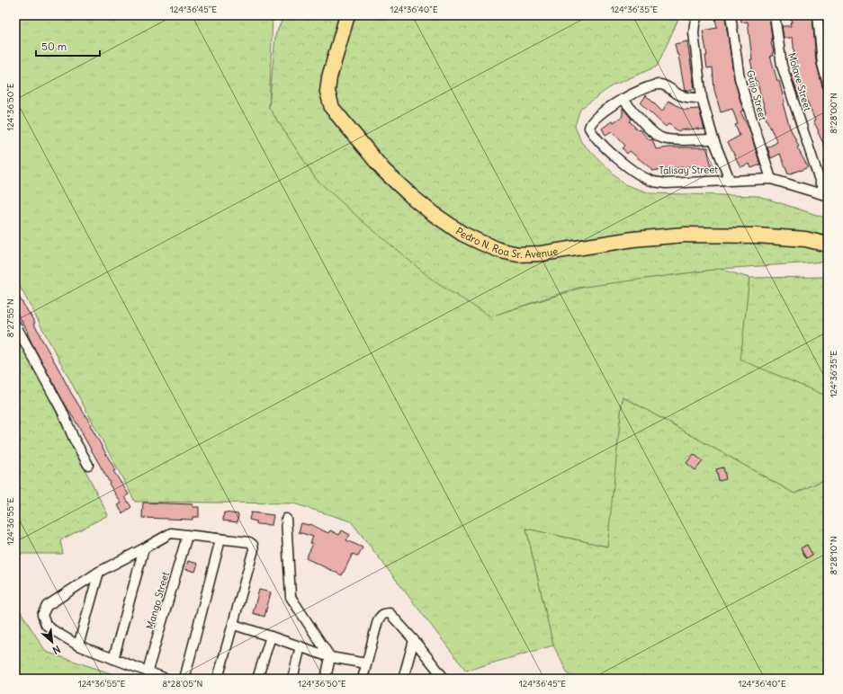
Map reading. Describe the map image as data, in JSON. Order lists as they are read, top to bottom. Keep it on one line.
{"streets":{"main road":["Pedro N. Roa Sr. Avenue"],"street":["Molave Street","Guijo Street","Talisay Street","Mango Street"]},"crossings":[["Molave Street","Talisay Street"],["Guijo Street","Talisay Street"]],"scale_bar":"50 m","north":"bottom right","coordinates":["124°36'45\"E","124°36'40\"E","124°36'35\"E","124°36'50\"E","8°28'00\"N","8°27'55\"N","124°36'55\"E","8°28'10\"N","8°28'05\"N"]}
